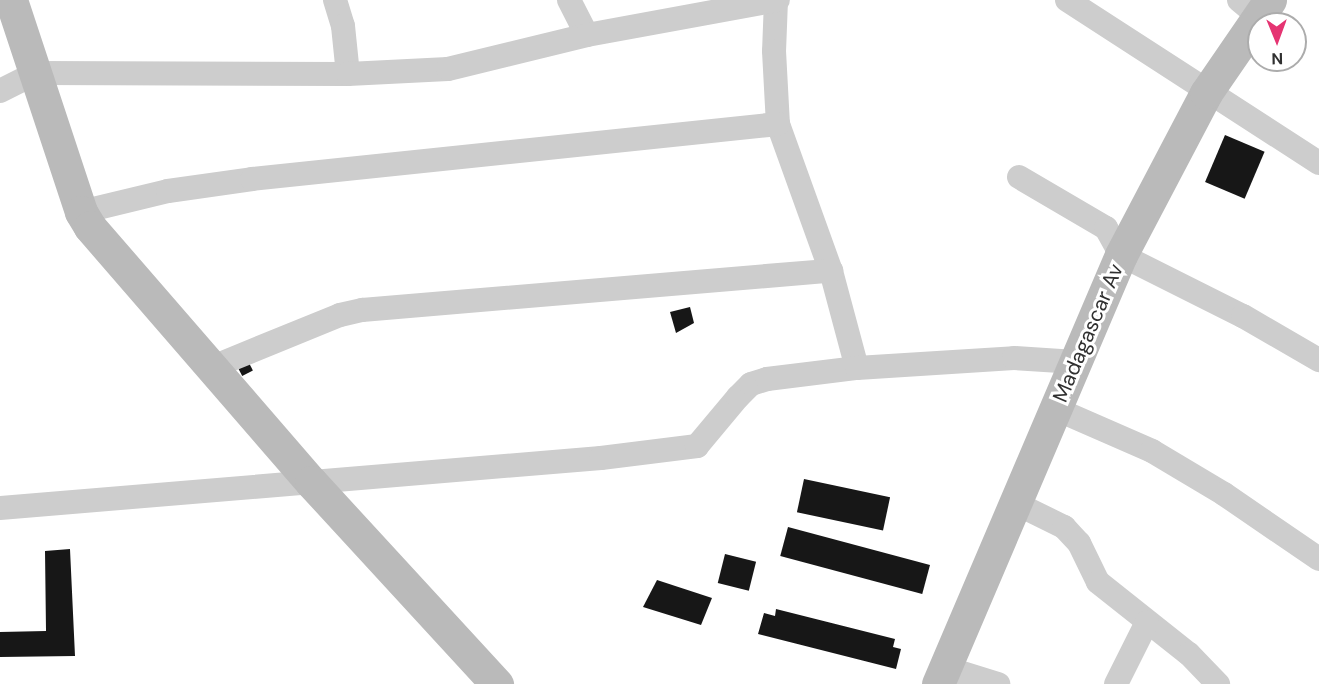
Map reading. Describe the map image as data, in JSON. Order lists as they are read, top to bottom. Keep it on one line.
{"streets":{"main road":["Madagascar Av"]},"north":"bottom"}
